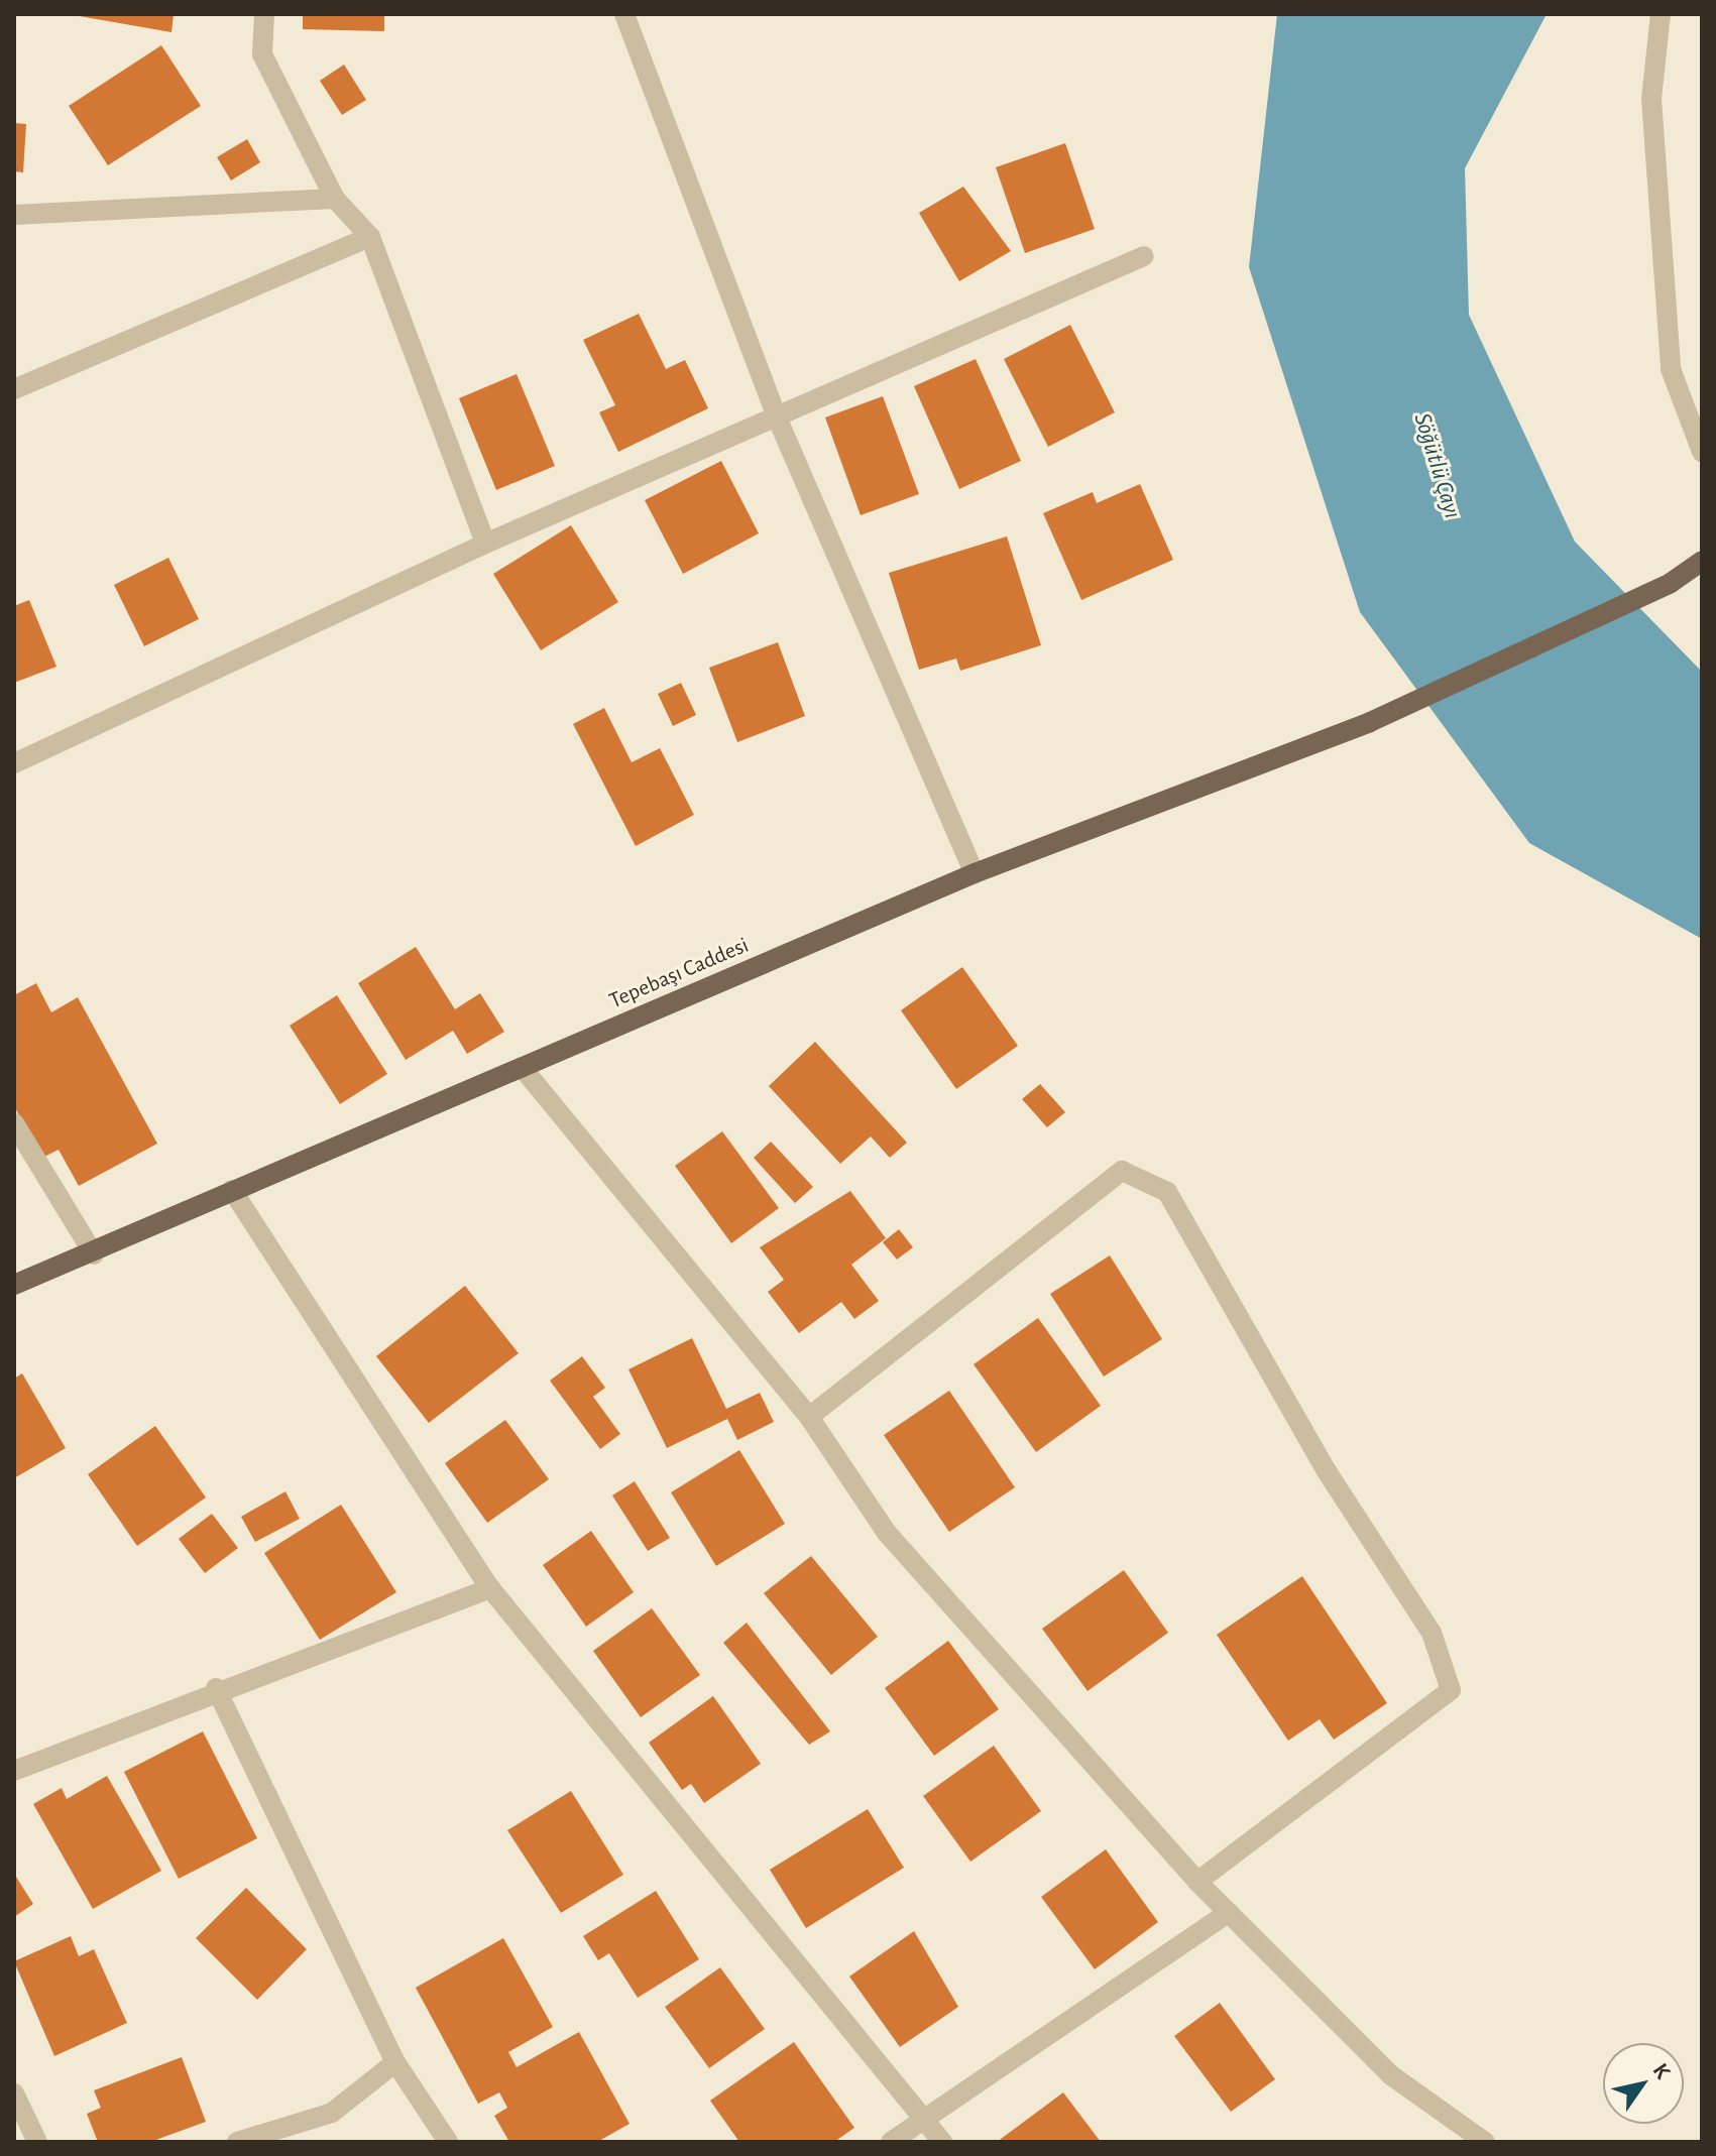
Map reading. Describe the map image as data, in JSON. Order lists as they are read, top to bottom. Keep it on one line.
{"streets":{"main road":["Tepebaşı Caddesi"]},"water":["Söğütlü Çayı"],"north":"top right"}
